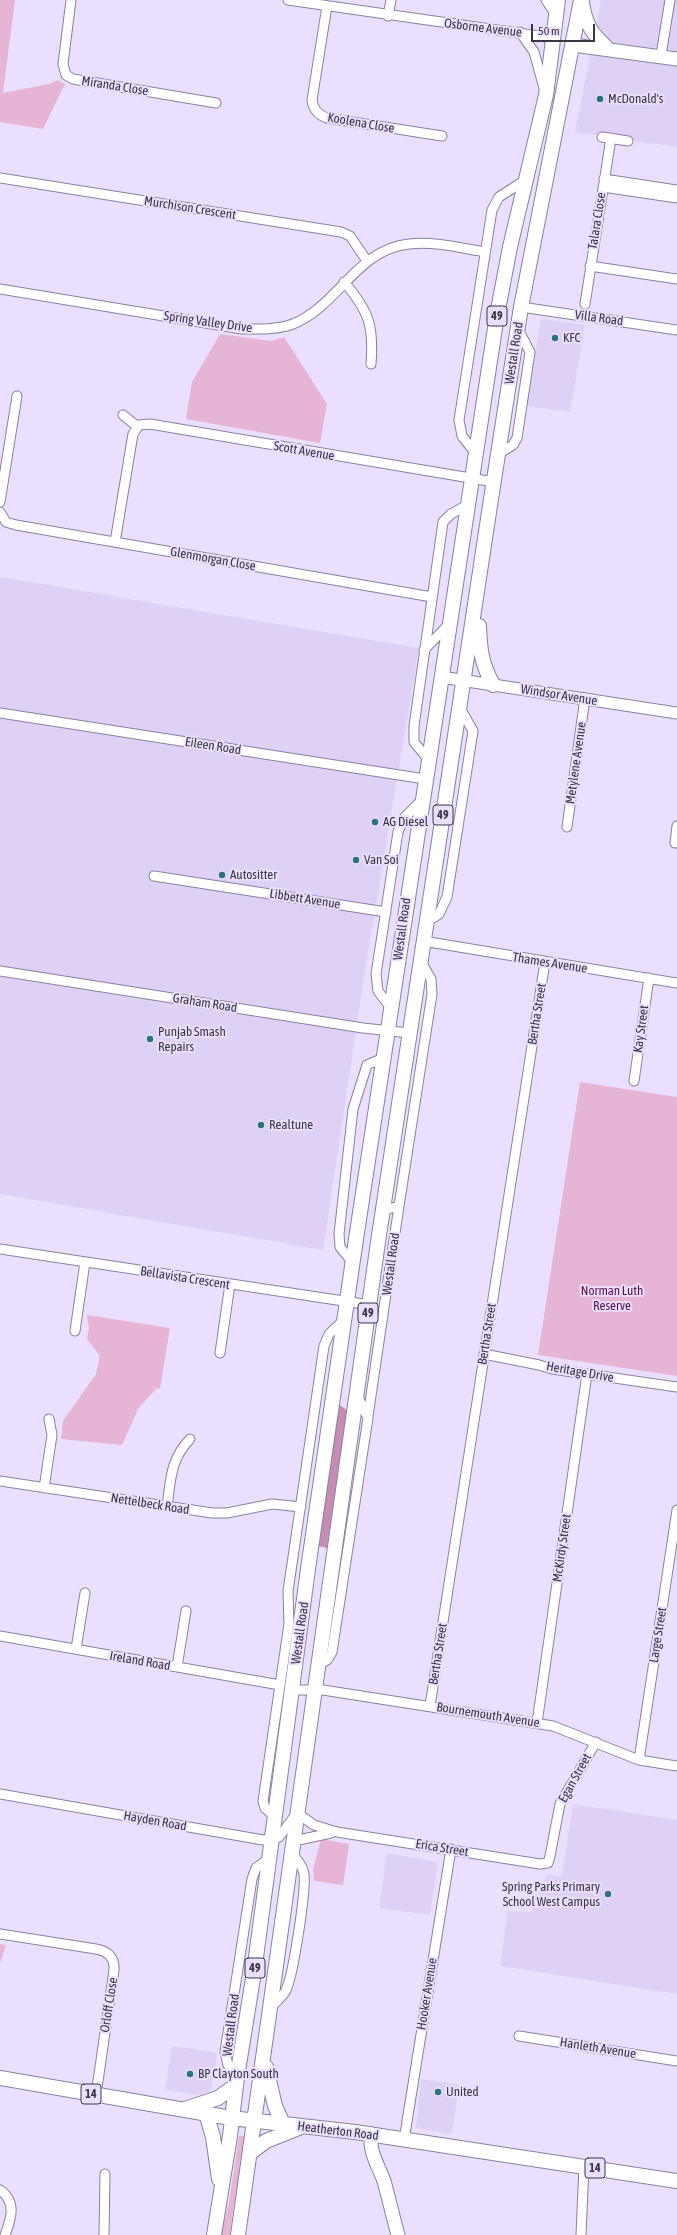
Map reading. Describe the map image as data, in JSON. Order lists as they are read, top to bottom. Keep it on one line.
{"streets":{"main road":["Osborne Avenue","49","Westall Road","14","Heatherton Road"],"street":["Miranda Close","Koolena Close","Murchison Crescent","Talara Close","Villa Road","Spring Valley Drive","Scott Avenue","Glenmorgan Close","Windsor Avenue","Eileen Road","Metylene Avenue","Libbett Avenue","Thames Avenue","Graham Road","Bertha Street","Kay Street","Bellavista Crescent","Heritage Drive","Nettelbeck Road","McKirdy Street","Large Street","Ireland Road","Bournemouth Avenue","Egan Street","Hayden Road","Erica Street","Hooker Avenue","Orloff Close","Hanleth Avenue"]},"crossings":[["Osborne Avenue","Koolena Close"],["Osborne Avenue","Westall Road"],["Murchison Crescent","Spring Valley Drive"],["49","Westall Road"],["49","Heatherton Road"],["Villa Road","Westall Road"],["Westall Road","Scott Avenue"],["Westall Road","Windsor Avenue"],["Westall Road","Eileen Road"],["Westall Road","Libbett Avenue"],["Westall Road","Thames Avenue"],["Westall Road","Graham Road"],["Westall Road","Bellavista Crescent"],["Westall Road","Nettelbeck Road"],["Westall Road","Ireland Road"],["Westall Road","Bournemouth Avenue"],["Westall Road","Hayden Road"],["Westall Road","Erica Street"],["Westall Road","Heatherton Road"],["Windsor Avenue","Metylene Avenue"],["Thames Avenue","Bertha Street"],["Thames Avenue","Kay Street"],["Bertha Street","Heritage Drive"],["Bertha Street","Bournemouth Avenue"],["Heritage Drive","McKirdy Street"],["McKirdy Street","Bournemouth Avenue"],["Large Street","Bournemouth Avenue"],["Ireland Road","Bournemouth Avenue"],["Bournemouth Avenue","Egan Street"],["Egan Street","Erica Street"],["Erica Street","Hooker Avenue"],["Hooker Avenue","Heatherton Road"],["Orloff Close","Heatherton Road"]],"parks":["Norman Luth Reserve"],"places":["McDonald's","KFC","AG Diesel","Van Soi","Autositter","Punjab Smash Repairs","Realtune","Spring Parks Primary School West Campus","BP Clayton South","United"],"scale_bar":"50 m"}
